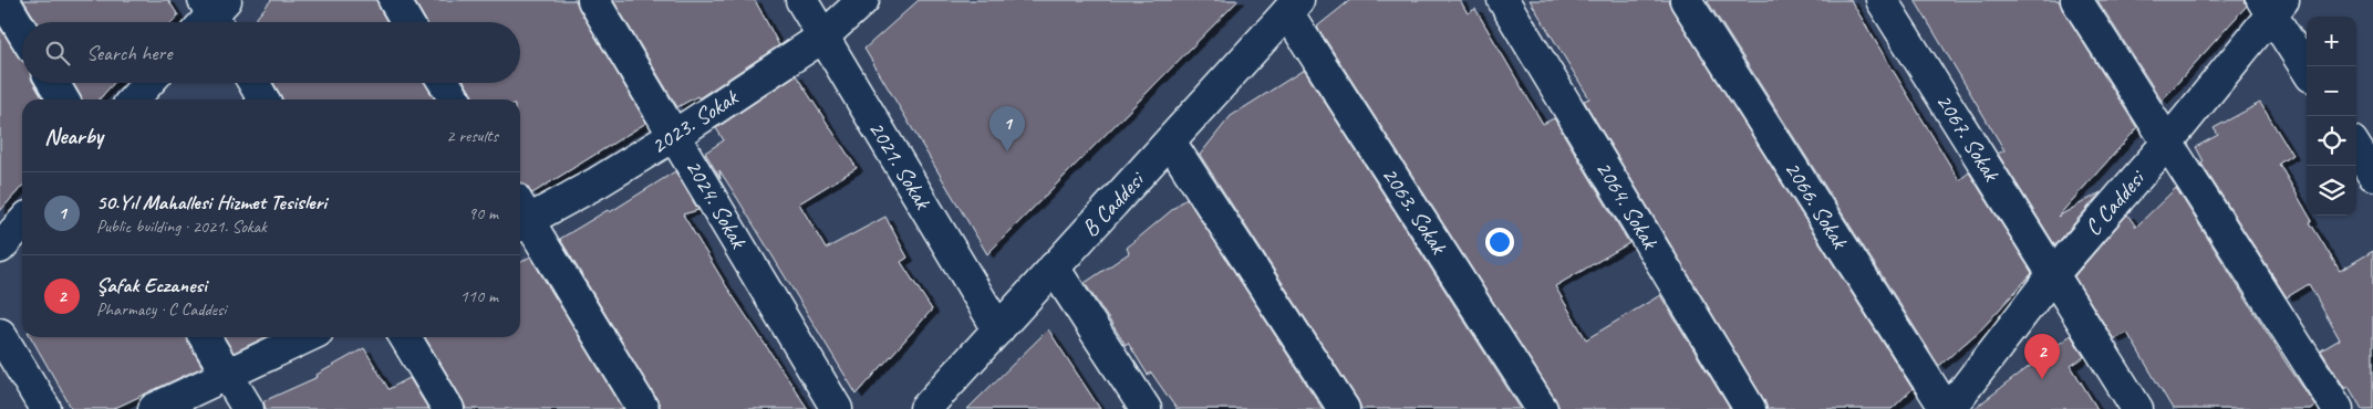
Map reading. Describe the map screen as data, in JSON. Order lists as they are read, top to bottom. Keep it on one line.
{"streets":{"street":["2023. Sokak","2067. Sokak","2021. Sokak","2024. Sokak","C Caddesi","B Caddesi","2064. Sokak","2066. Sokak","2063. Sokak"]},"crossings":[["2023. Sokak","2021. Sokak"],["2023. Sokak","2024. Sokak"],["2067. Sokak","C Caddesi"],["2021. Sokak","B Caddesi"],["C Caddesi","2066. Sokak"],["B Caddesi","2063. Sokak"]],"page":{"map_buttons":["+","−"],"search":"Search here","heading":["Nearby","2 results"],"pins":["1","2"],"list":[{"mark":"1","name":"50.Yıl Mahallesi Hizmet Tesisleri","note":"Public building · 2021. Sokak","value":"90 m"},{"mark":"2","name":"Şafak Eczanesi","note":"Pharmacy · C Caddesi","value":"110 m"}]}}
